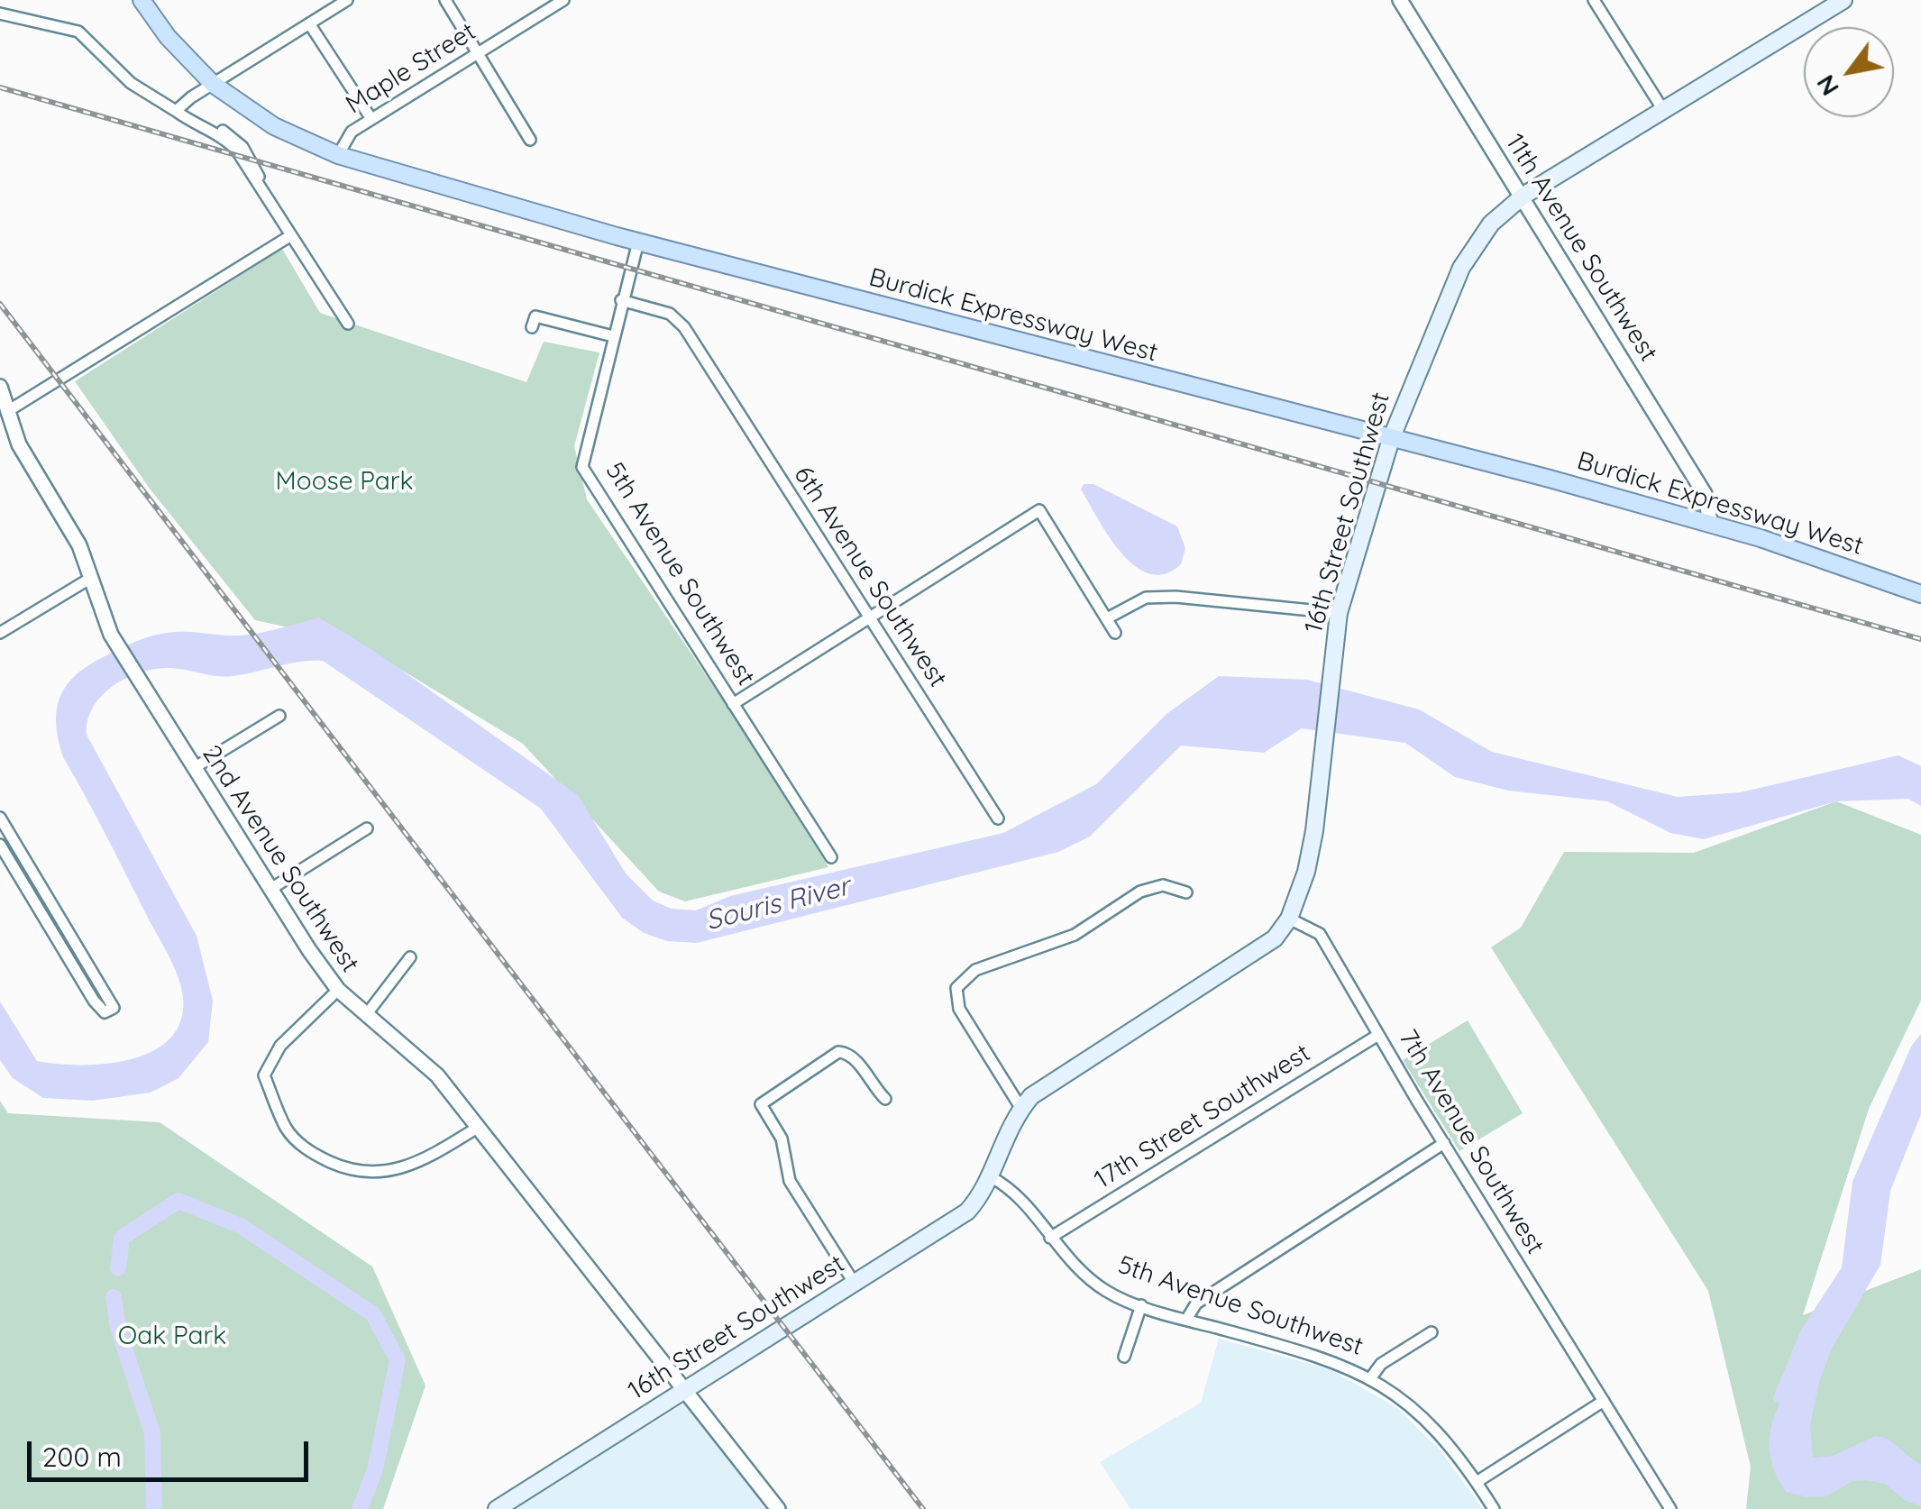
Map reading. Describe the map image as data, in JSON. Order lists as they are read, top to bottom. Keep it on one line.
{"streets":{"main road":["Burdick Expressway West","16th Street Southwest"],"street":["Maple Street","11th Avenue Southwest","5th Avenue Southwest","6th Avenue Southwest","2nd Avenue Southwest","17th Street Southwest","7th Avenue Southwest"]},"crossings":[["Maple Street","Burdick Expressway West"],["11th Avenue Southwest","Burdick Expressway West"],["11th Avenue Southwest","16th Street Southwest"],["Burdick Expressway West","16th Street Southwest"],["Burdick Expressway West","5th Avenue Southwest"],["16th Street Southwest","5th Avenue Southwest"],["16th Street Southwest","2nd Avenue Southwest"],["16th Street Southwest","7th Avenue Southwest"],["5th Avenue Southwest","6th Avenue Southwest"],["5th Avenue Southwest","17th Street Southwest"],["17th Street Southwest","7th Avenue Southwest"]],"water":["Souris River"],"parks":["Moose Park","Oak Park"],"scale_bar":"200 m","north":"bottom left"}
